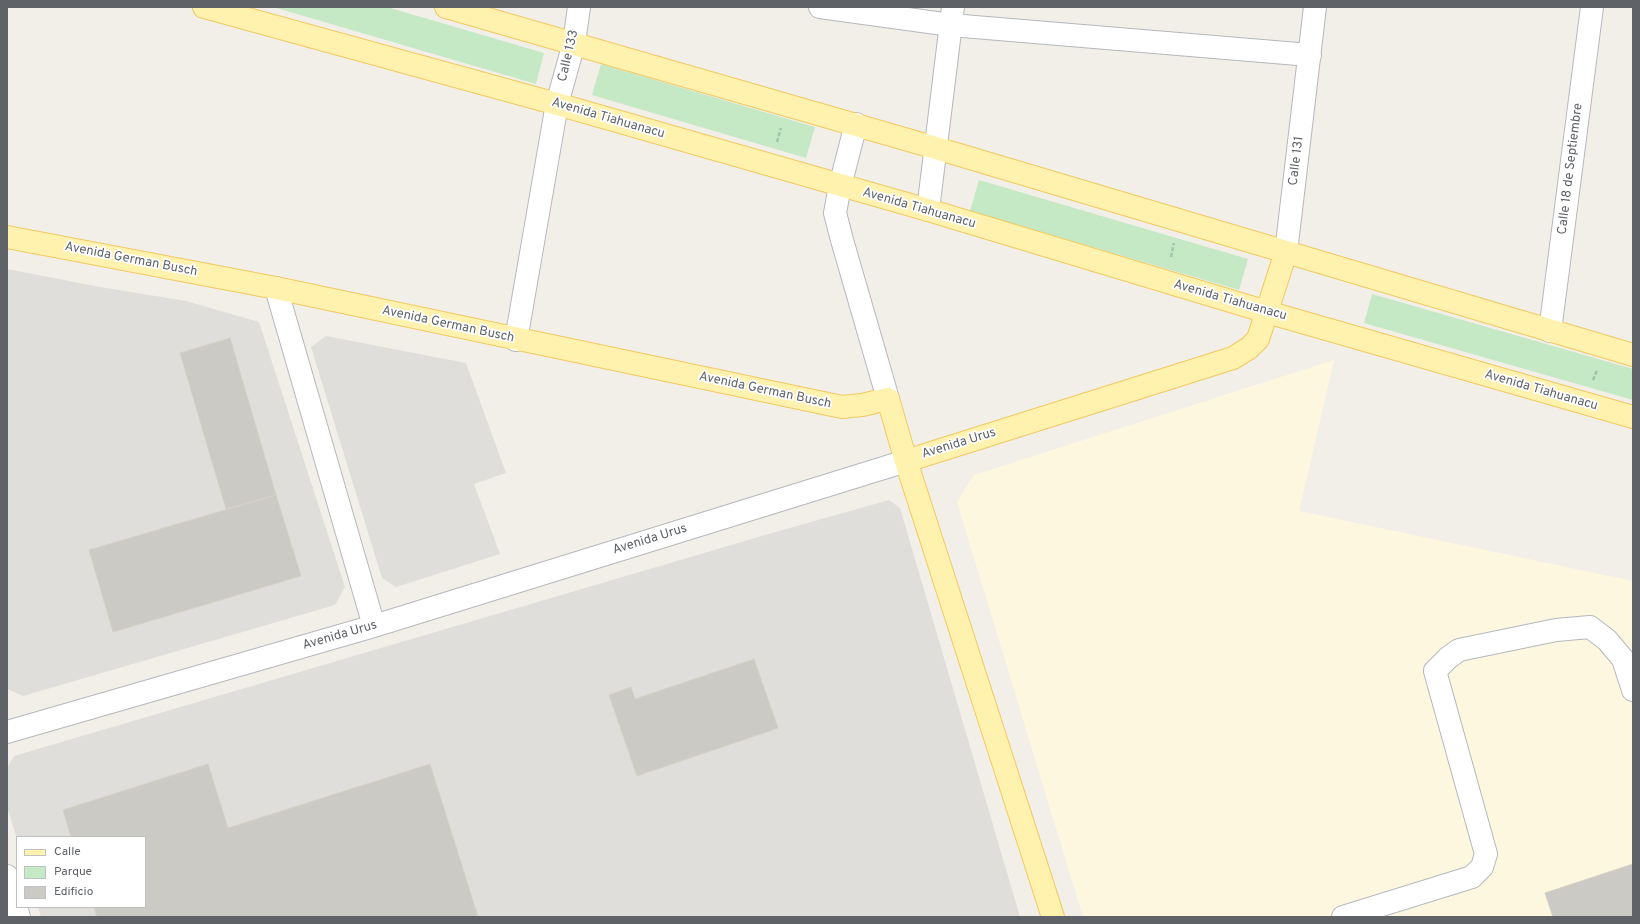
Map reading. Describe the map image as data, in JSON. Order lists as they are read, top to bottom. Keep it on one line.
{"streets":{"main road":["Avenida Tiahuanacu","Calle 131","Avenida German Busch","Avenida Urus"],"street":["Calle 133","Calle 18 de Septiembre"]},"crossings":[["Calle 133","Avenida Tiahuanacu"],["Calle 133","Avenida German Busch"],["Avenida Tiahuanacu","Calle 131"],["Avenida Tiahuanacu","Avenida Urus"],["Calle 131","Avenida Urus"]],"legend":["Calle","Parque","Edificio"]}
